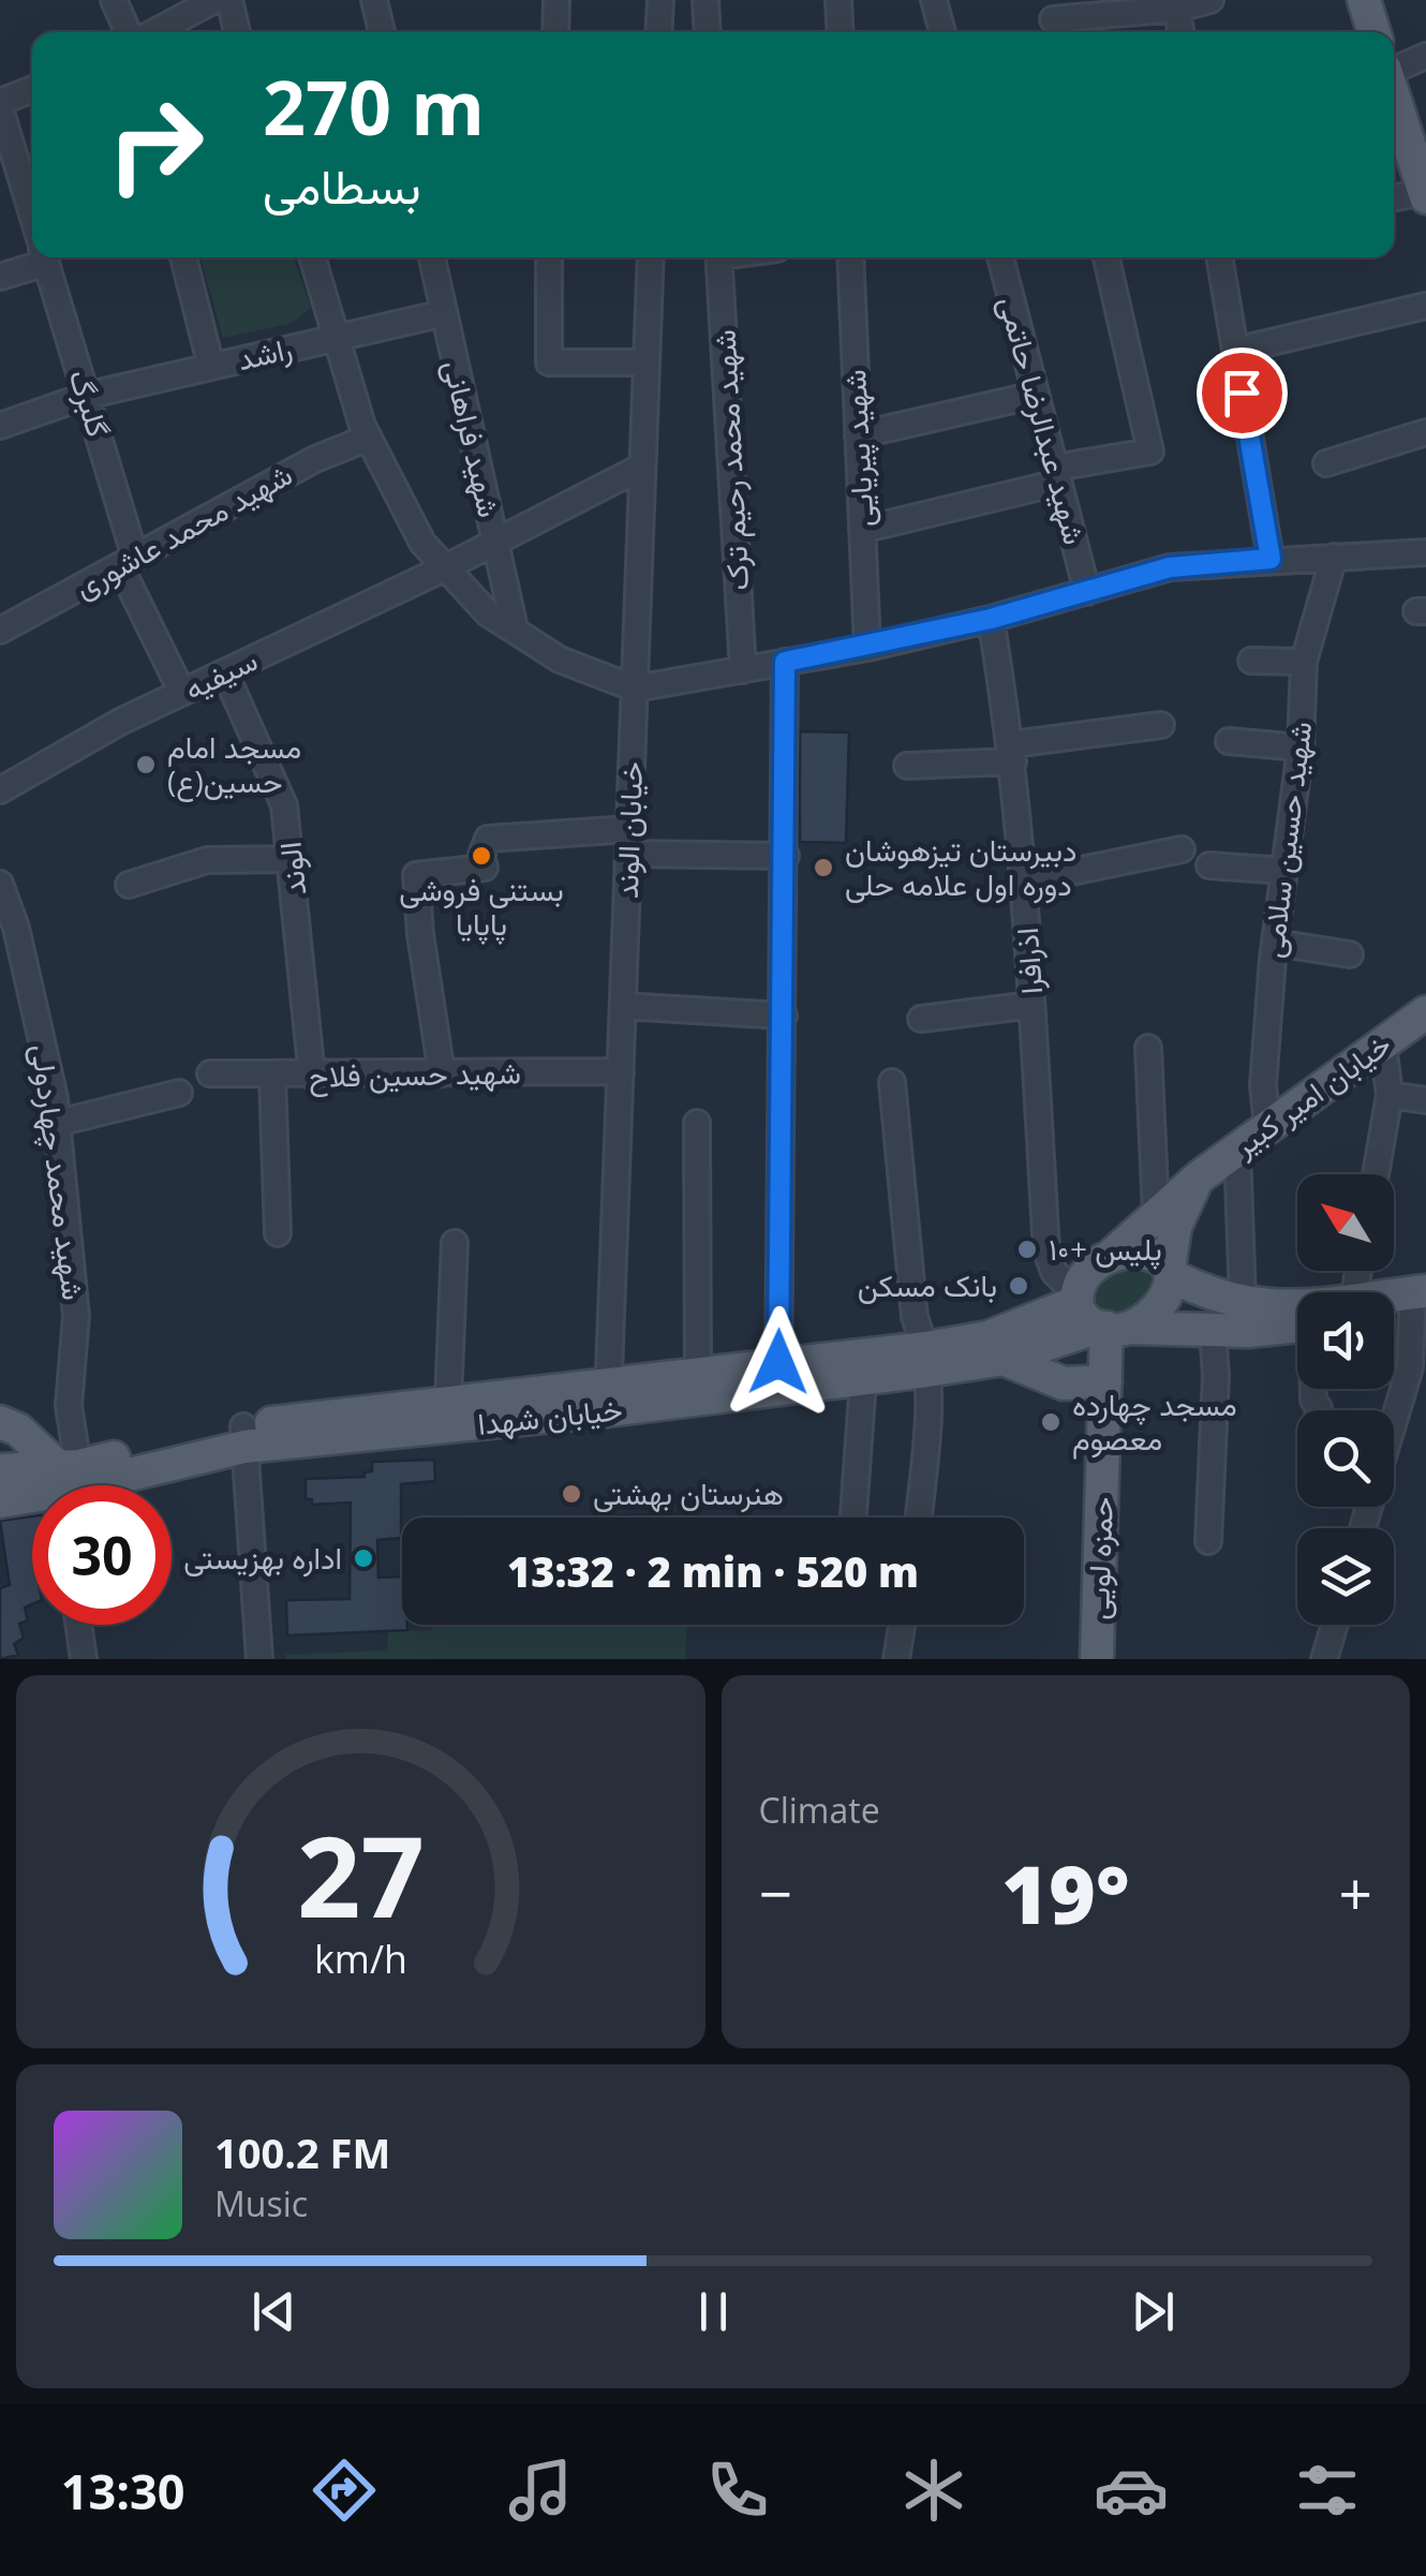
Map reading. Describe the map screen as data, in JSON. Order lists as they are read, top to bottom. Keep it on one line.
{"streets":{"main road":["خیابان امیر کبیر","خیابان شهدا","حمزه لویی"],"street":["راشد","گلبرگ","شهید عبدالرضا حاتمی","شهید فراهانی","شهید پیریایی","شهید محمد رحیم ترک","شهید محمد عاشوری","سیفیه","خیابان الوند","شهید حسین سلامی","الوند","اذرافرا","شهید حسین فلاح","شهید محمد چهاردولی"]},"crossings":[["راشد","گلبرگ"],["راشد","شهید فراهانی"],["گلبرگ","شهید محمد عاشوری"],["گلبرگ","سیفیه"],["شهید فراهانی","سیفیه"],["سیفیه","خیابان الوند"],["سیفیه","الوند"],["خیابان الوند","شهید حسین فلاح"],["خیابان الوند","خیابان شهدا"],["شهید حسین سلامی","خیابان امیر کبیر"],["الوند","شهید حسین فلاح"],["اذرافرا","خیابان امیر کبیر"],["اذرافرا","خیابان شهدا"],["اذرافرا","حمزه لویی"],["خیابان امیر کبیر","خیابان شهدا"],["خیابان امیر کبیر","حمزه لویی"],["شهید محمد چهاردولی","خیابان شهدا"],["خیابان شهدا","حمزه لویی"]],"places":["مسجد امام حسین(ع)","بستنی فروشی پاپایا","دبیرستان تیزهوشان دوره اول علامه حلی","پلیس +۱۰","بانک مسکن","مسجد چهارده معصوم","هنرستان بهشتی","اداره بهزیستی"],"north":"top left","page":{"turn":["270 m","بسطامی"],"limit":"30","trip":"13:32 · 2 min · 520 m","tile":"Climate","heat":["−","19°","+"],"song":["100.2 FM","Music"],"tabs":"13:30","gauge":["27","km/h"]}}
